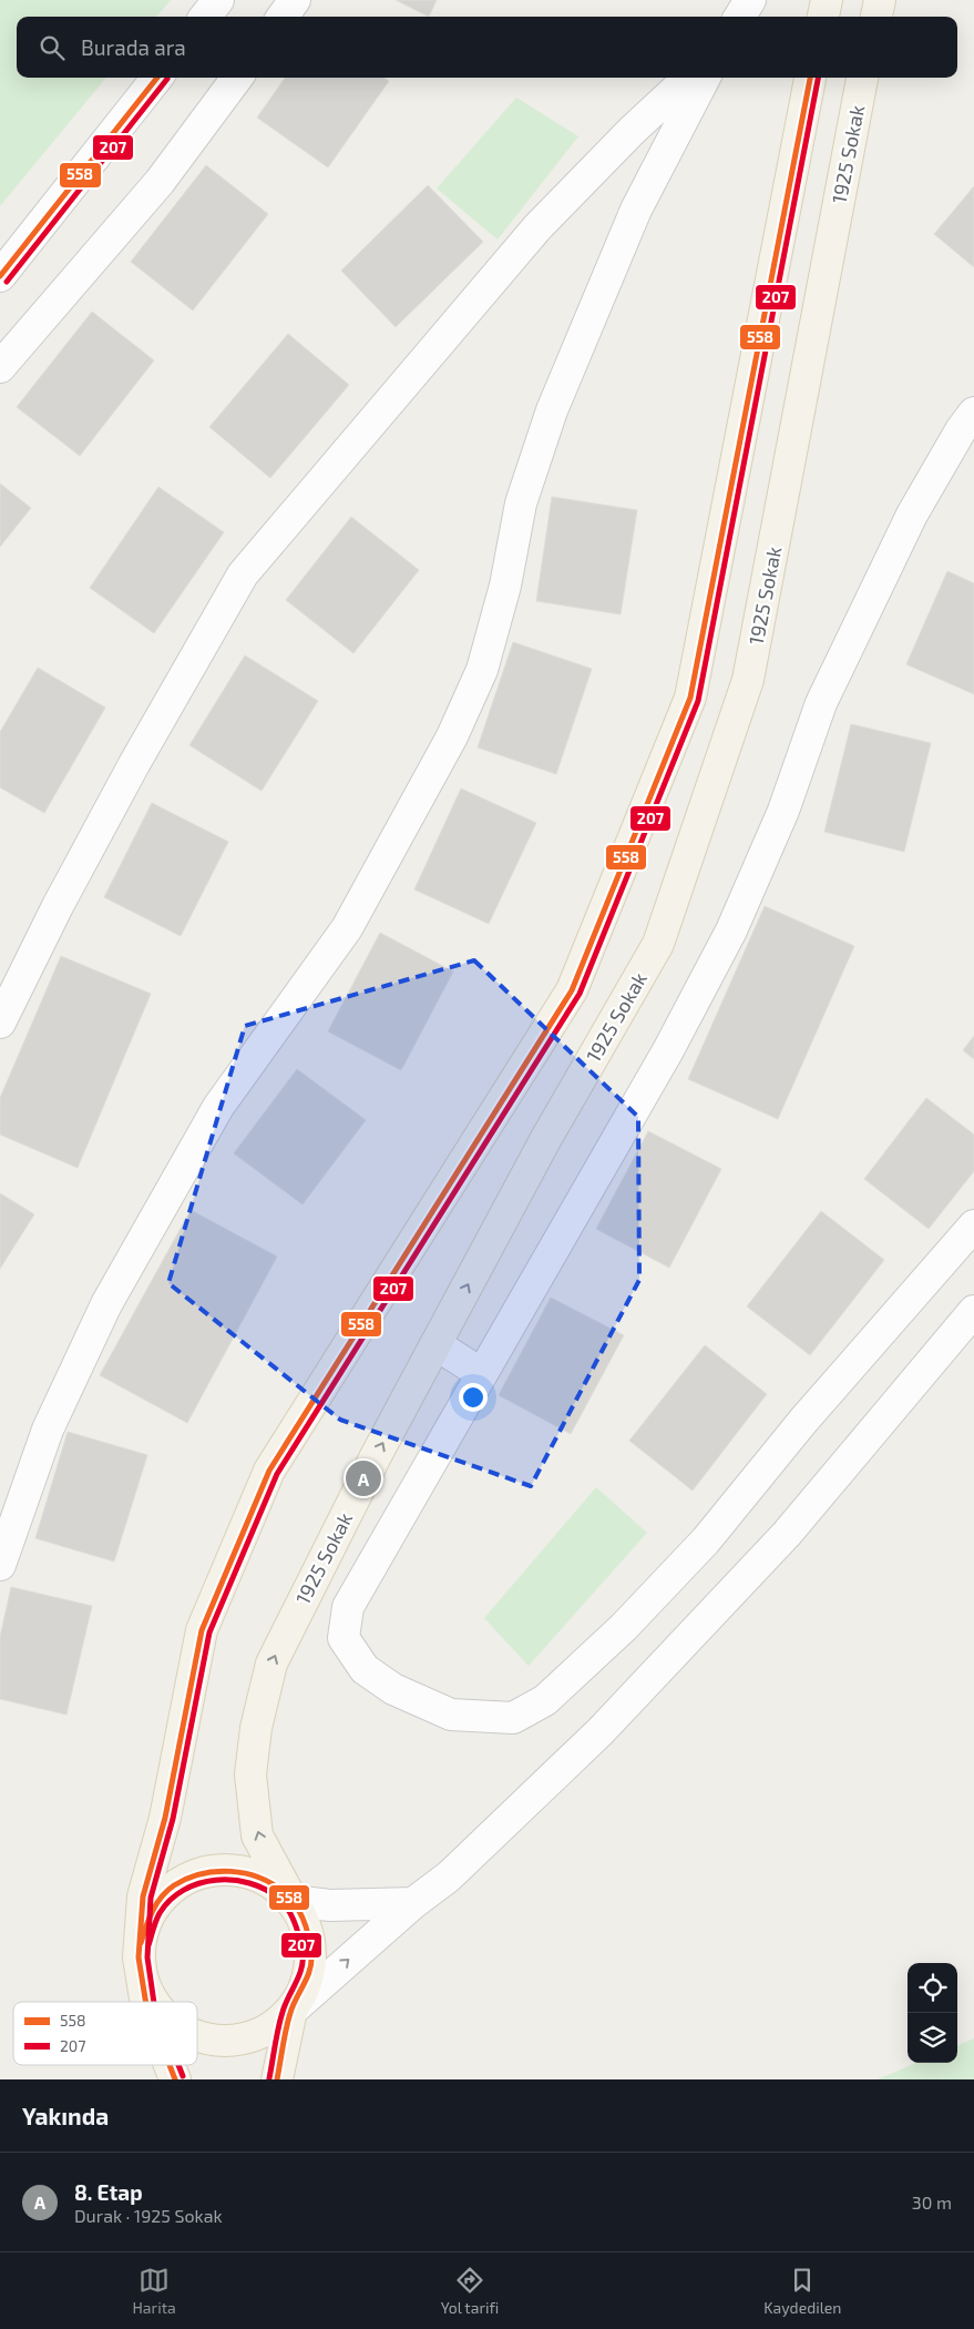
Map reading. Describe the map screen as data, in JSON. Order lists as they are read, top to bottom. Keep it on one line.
{"streets":{"main road":["1925 Sokak"]},"lines":["transit line 558","transit line 207"],"legend":["558","207"],"page":{"search":"Burada ara","pins":"A","heading":"Yakında","list":[{"mark":"A","name":"8. Etap","note":"Durak · 1925 Sokak","value":"30 m"}],"nav":["Harita","Yol tarifi","Kaydedilen"]}}
